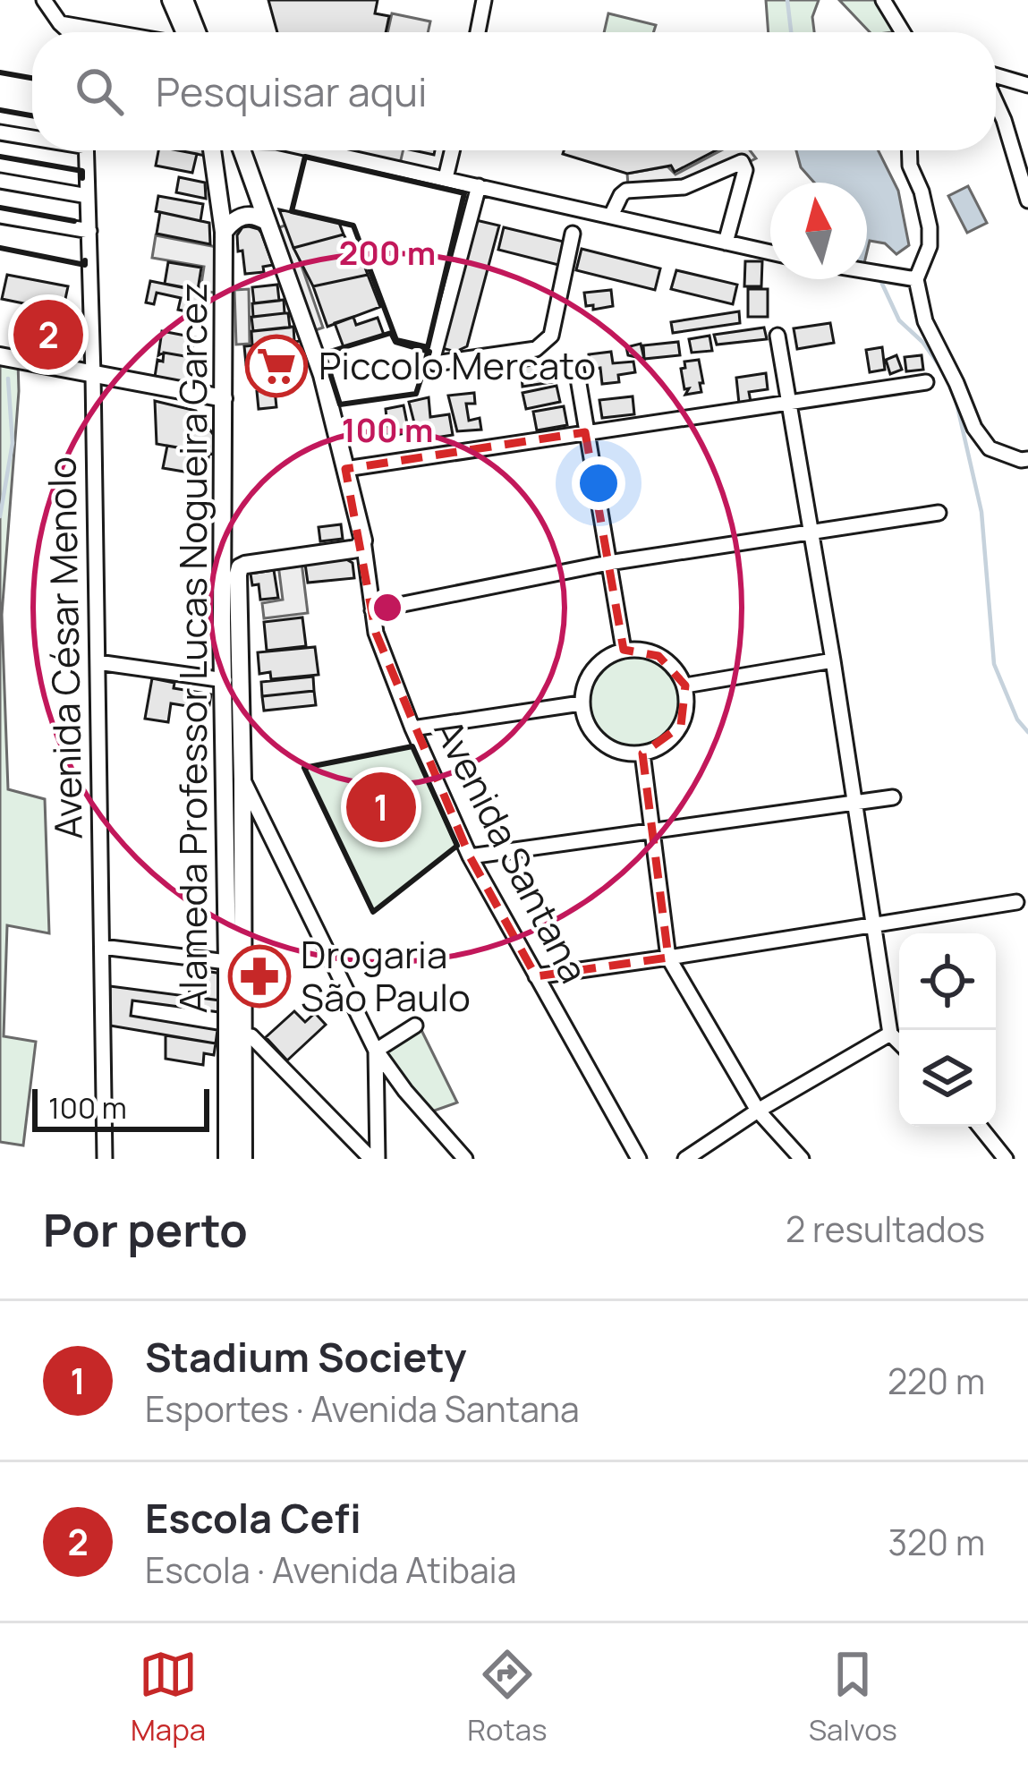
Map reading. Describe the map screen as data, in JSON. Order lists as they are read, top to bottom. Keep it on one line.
{"streets":{"main road":["Alameda Professor Lucas Nogueira Garcez","Avenida Santana"],"street":["Avenida César Menolo"]},"places":{"supermarket":["Piccolo Mercato"],"pharmacy":["Drogaria São Paulo"]},"scale_bar":"100 m","north":"top","page":{"search":"Pesquisar aqui","pins":["2","1"],"scale":"100 m","heading":["Por perto","2 resultados"],"list":[{"mark":"1","name":"Stadium Society","note":"Esportes · Avenida Santana","value":"220 m"},{"mark":"2","name":"Escola Cefi","note":"Escola · Avenida Atibaia","value":"320 m"}],"nav":["Mapa","Rotas","Salvos"]},"rings":["200 m","100 m"]}
